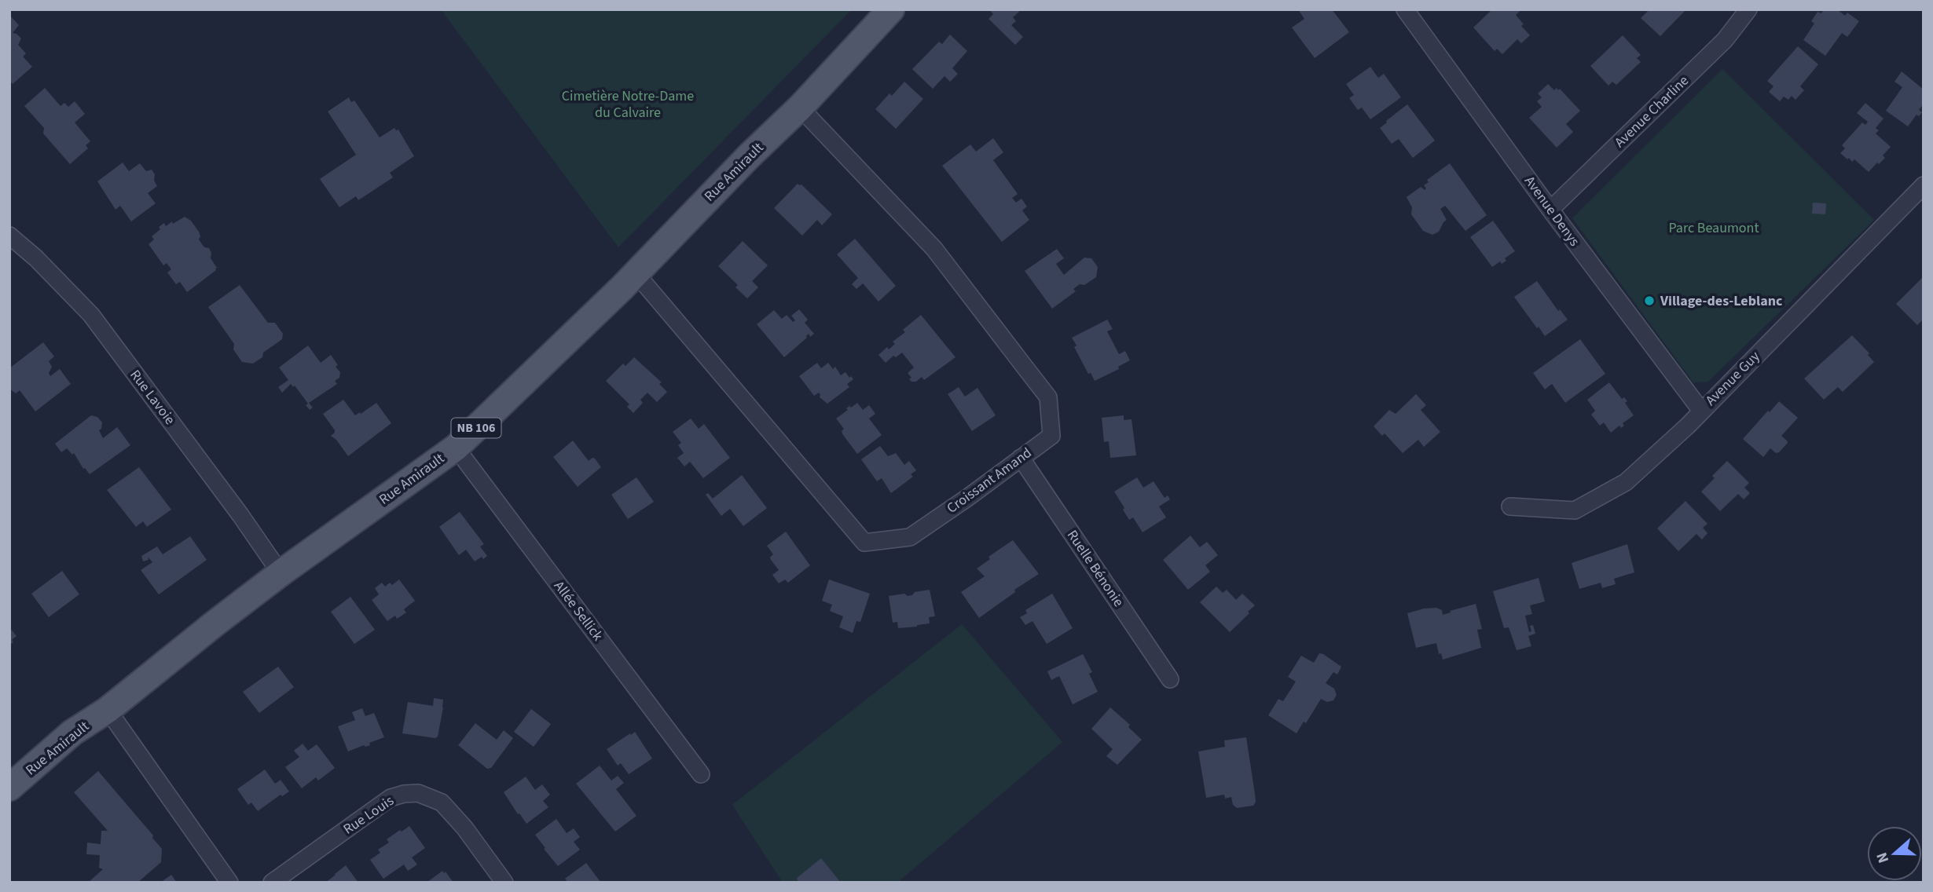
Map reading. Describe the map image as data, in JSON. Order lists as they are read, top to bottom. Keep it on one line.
{"streets":{"main road":["Rue Amirault","NB 106"],"street":["Avenue Charline","Avenue Denys","Avenue Guy","Rue Lavoie","Croissant Amand","Ruelle Bénonie","Allée Sellick","Rue Louis"]},"crossings":[["Avenue Charline","Avenue Denys"],["Rue Amirault","Rue Lavoie"],["Rue Amirault","Croissant Amand"],["Rue Amirault","Allée Sellick"],["Avenue Denys","Avenue Guy"],["Croissant Amand","Ruelle Bénonie"]],"parks":["Cimetière Notre-Dame du Calvaire","Parc Beaumont"],"places":["Village-des-Leblanc"],"north":"left"}
